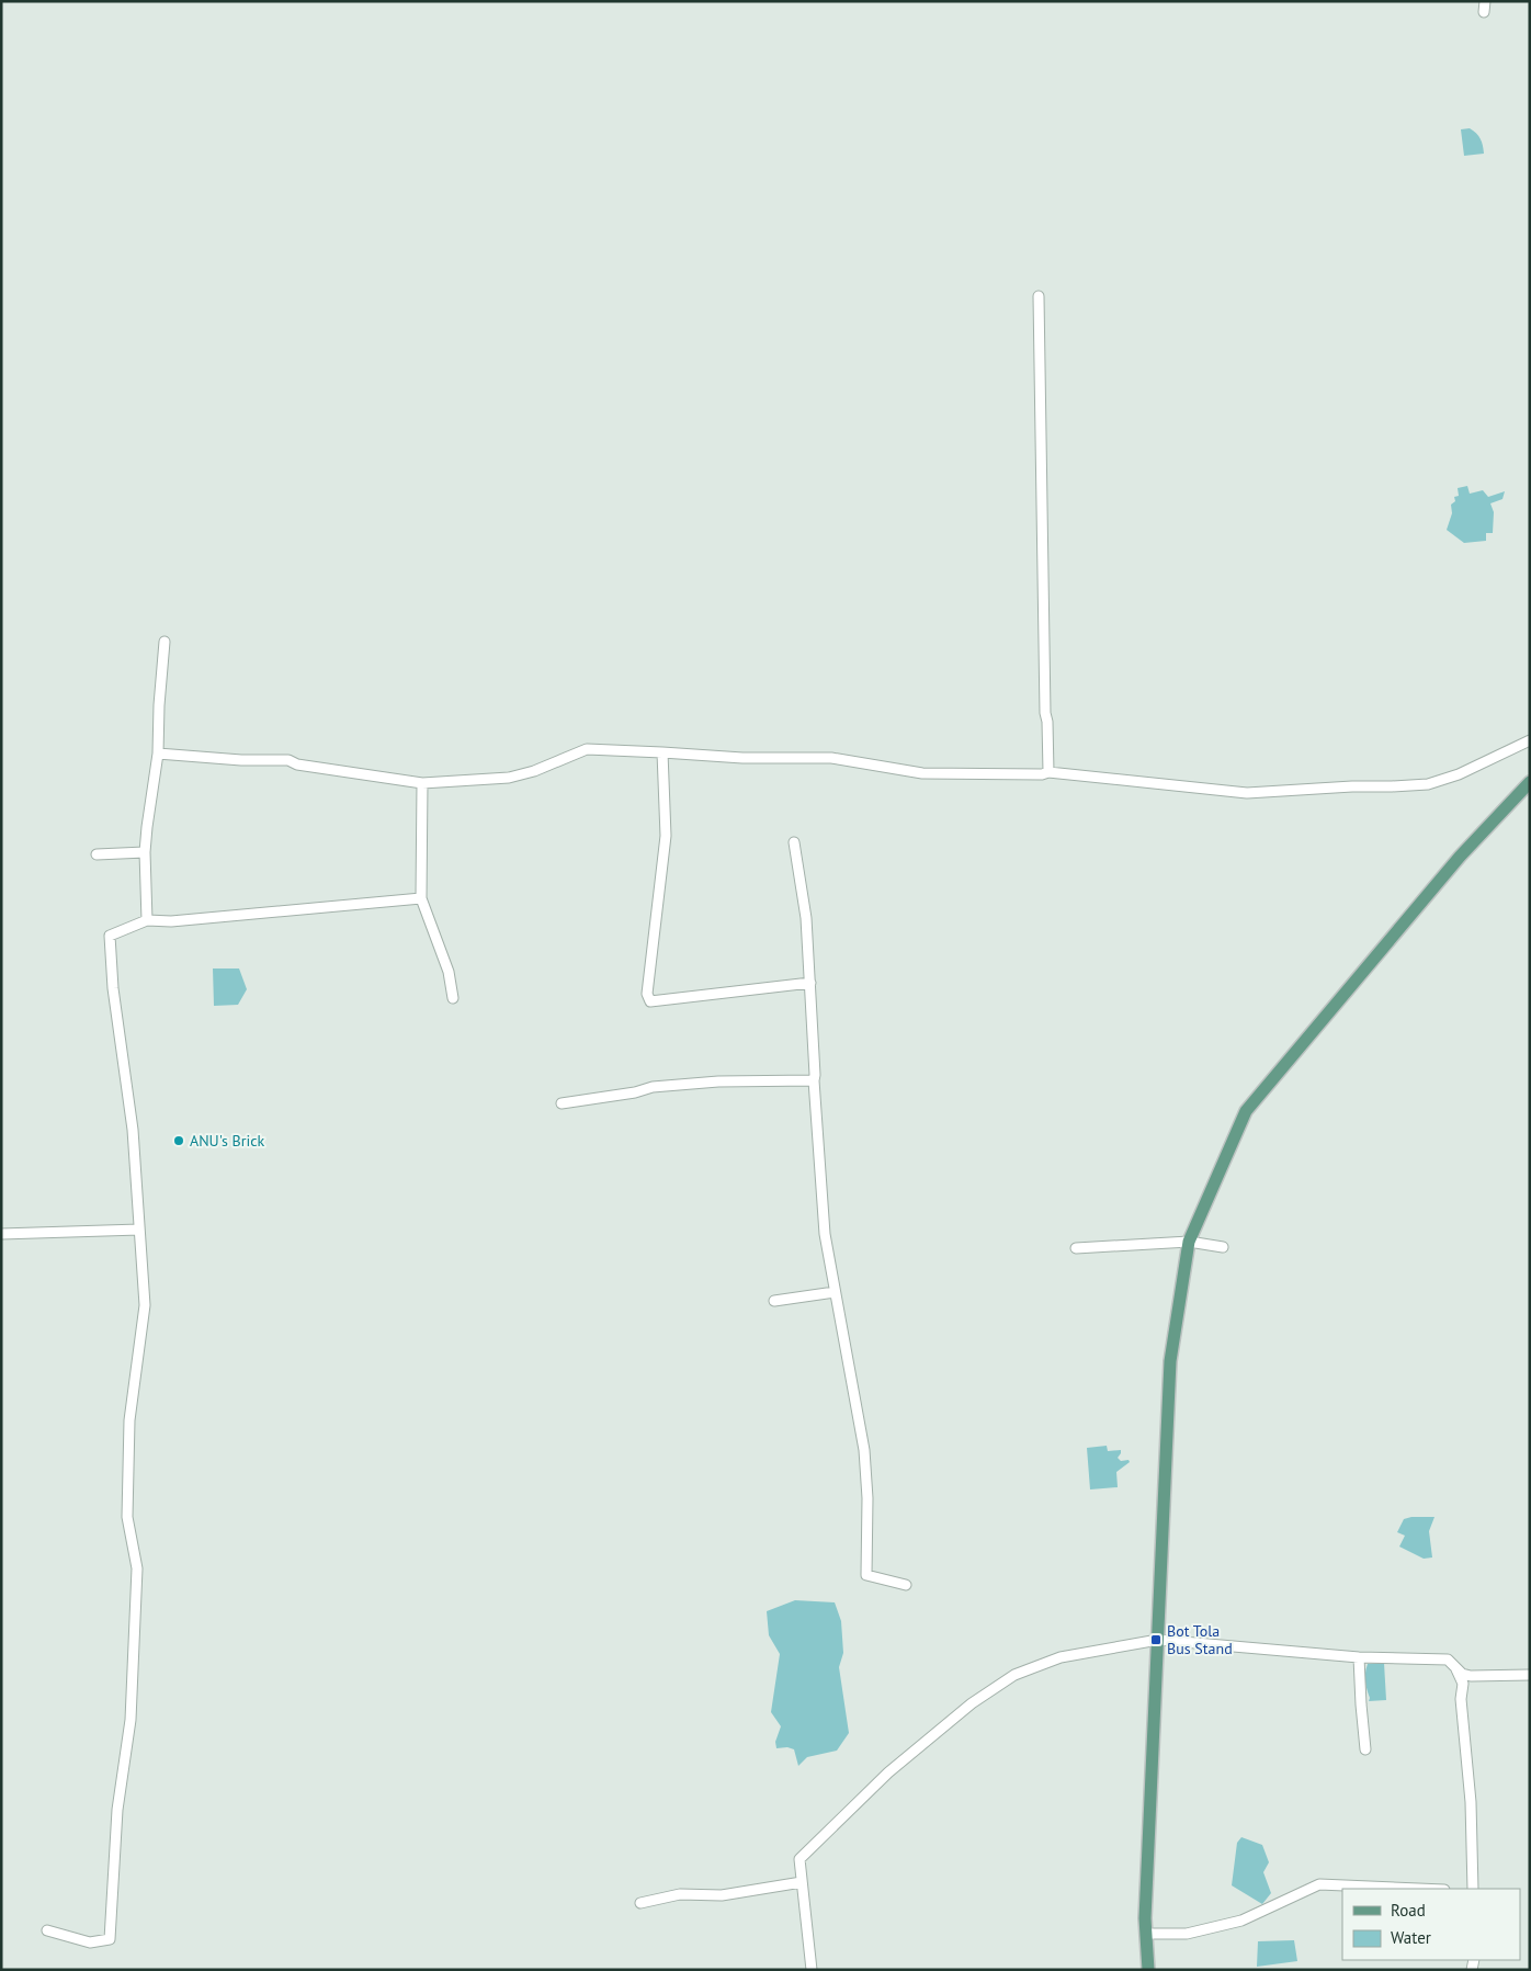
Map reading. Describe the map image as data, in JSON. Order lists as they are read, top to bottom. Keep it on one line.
{"places":{"other":["ANU's Brick"],"transit":["Bot Tola Bus Stand"]},"legend":["Road","Water"]}
